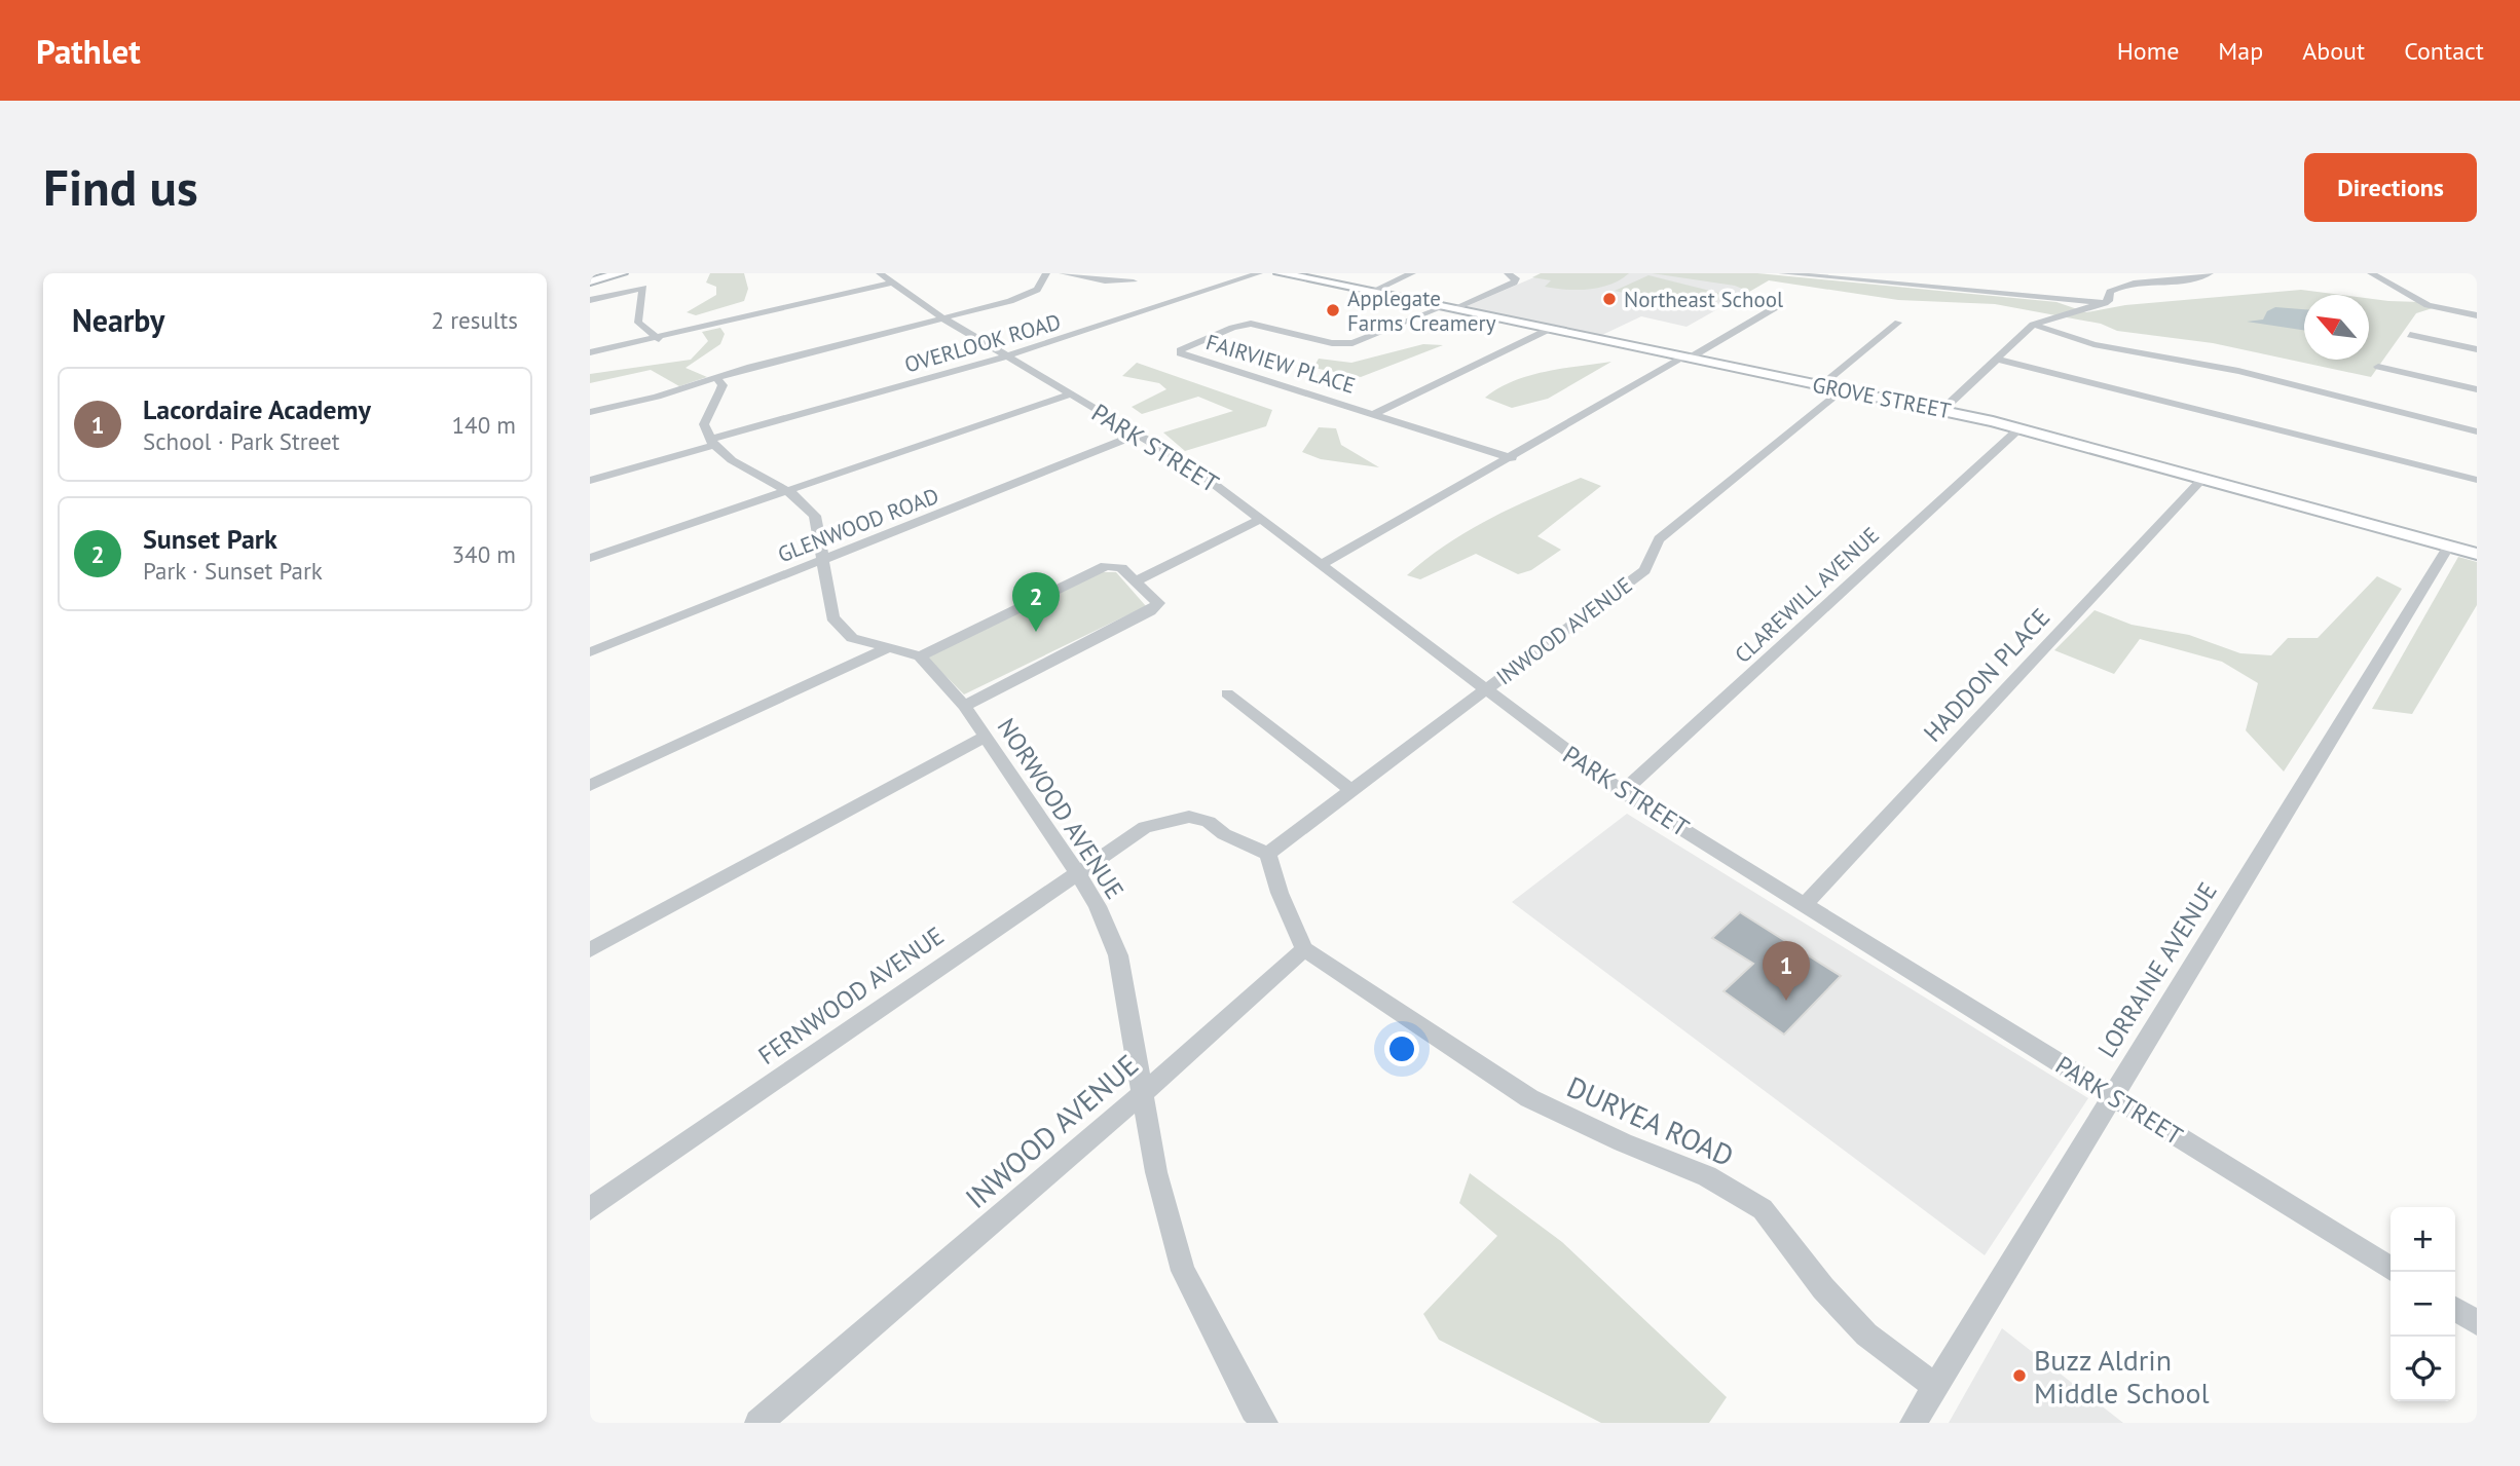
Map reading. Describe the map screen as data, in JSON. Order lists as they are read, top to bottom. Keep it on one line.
{"streets":{"main road":["GROVE STREET"],"street":["OVERLOOK ROAD","FAIRVIEW PLACE","PARK STREET","GLENWOOD ROAD","CLAREWILL AVENUE","INWOOD AVENUE","HADDON PLACE","NORWOOD AVENUE","LORRAINE AVENUE","FERNWOOD AVENUE","DURYEA ROAD"]},"crossings":[["OVERLOOK ROAD","PARK STREET"],["FAIRVIEW PLACE","GROVE STREET"],["GROVE STREET","CLAREWILL AVENUE"],["GROVE STREET","INWOOD AVENUE"],["GROVE STREET","HADDON PLACE"],["GROVE STREET","LORRAINE AVENUE"],["PARK STREET","GLENWOOD ROAD"],["PARK STREET","CLAREWILL AVENUE"],["PARK STREET","INWOOD AVENUE"],["PARK STREET","HADDON PLACE"],["PARK STREET","LORRAINE AVENUE"],["INWOOD AVENUE","NORWOOD AVENUE"],["INWOOD AVENUE","FERNWOOD AVENUE"],["INWOOD AVENUE","DURYEA ROAD"],["NORWOOD AVENUE","FERNWOOD AVENUE"],["LORRAINE AVENUE","DURYEA ROAD"]],"places":["Northeast School","Applegate Farms Creamery","Buzz Aldrin Middle School"],"north":"top left","page":{"header":"Pathlet","nav":["Home","Map","About","Contact"],"buttons":"Directions","title":"Find us","heading":["Nearby","2 results"],"list":[{"mark":"1","name":"Lacordaire Academy","note":"School · Park Street","value":"140 m"},{"mark":"2","name":"Sunset Park","note":"Park · Sunset Park","value":"340 m"}],"pins":["2","1"],"map_buttons":["+","−"]}}
